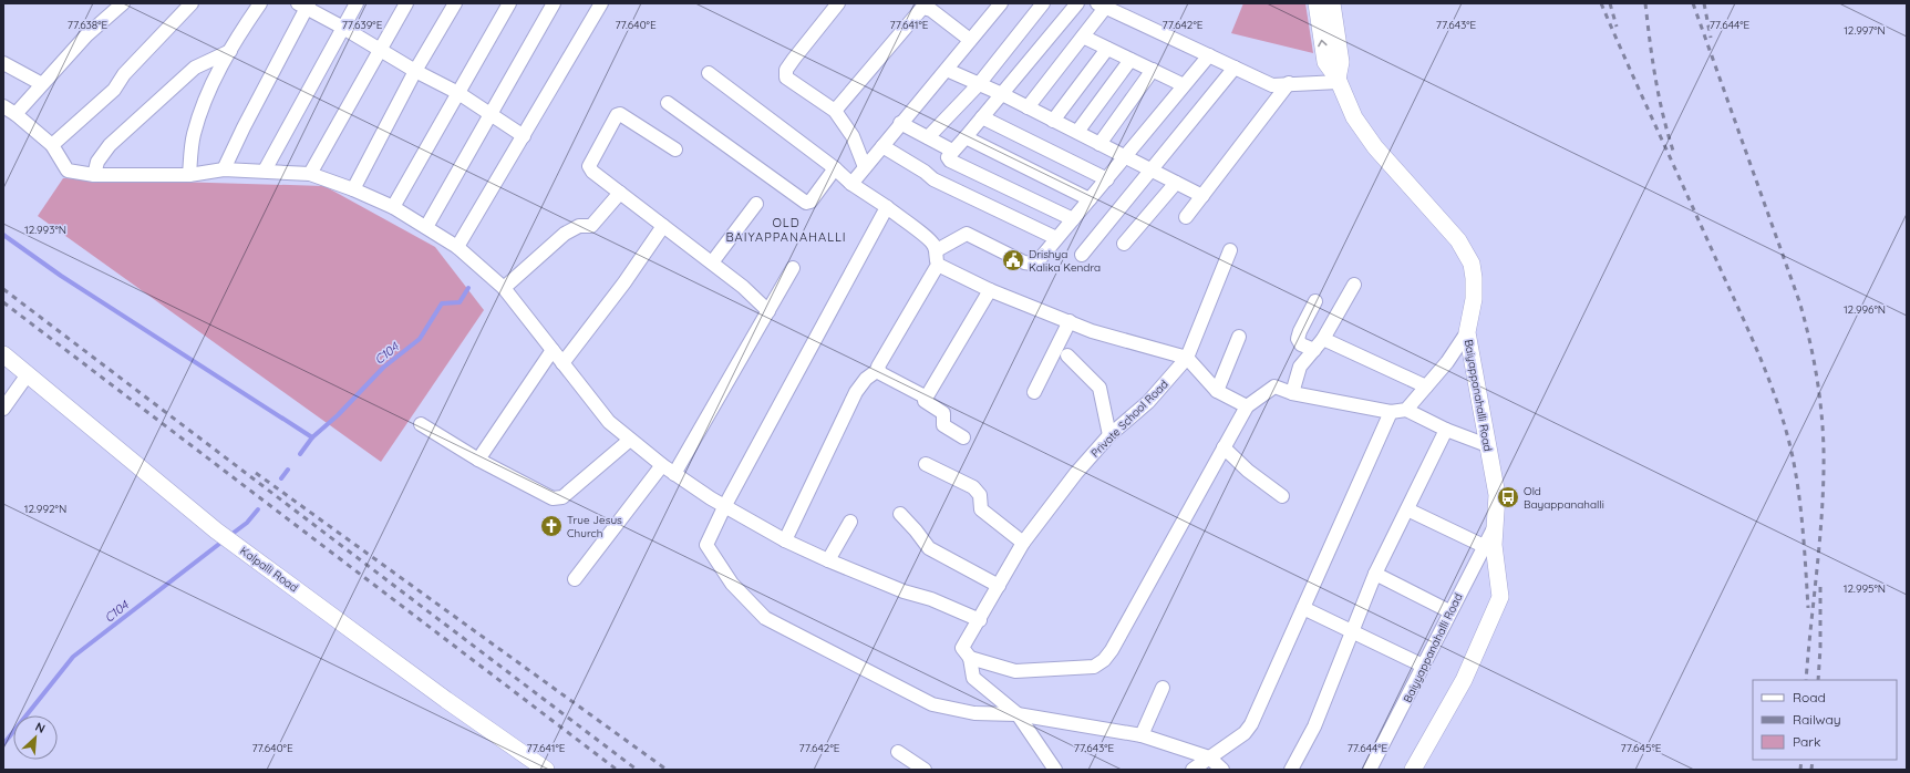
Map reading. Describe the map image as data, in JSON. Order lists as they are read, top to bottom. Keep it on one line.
{"streets":{"street":["Baiyappanahalli Road","Private School Road","Kalpalli Road","Baiyyappanahalli Road"]},"crossings":[["Baiyappanahalli Road","Baiyyappanahalli Road"]],"districts":["OLD BAIYAPPANAHALLI"],"water":["C104"],"places":{"public building":["Drishya Kalika Kendra"],"bus stop":["Old Bayappanahalli"],"church":["True Jesus Church"]},"legend":["Road","Railway","Park"],"north":"top right","coordinates":["77.638°E","77.639°E","77.640°E","77.641°E","77.642°E","77.643°E","77.644°E","12.997°N","12.993°N","12.996°N","12.992°N","12.995°N","77.645°E"]}
